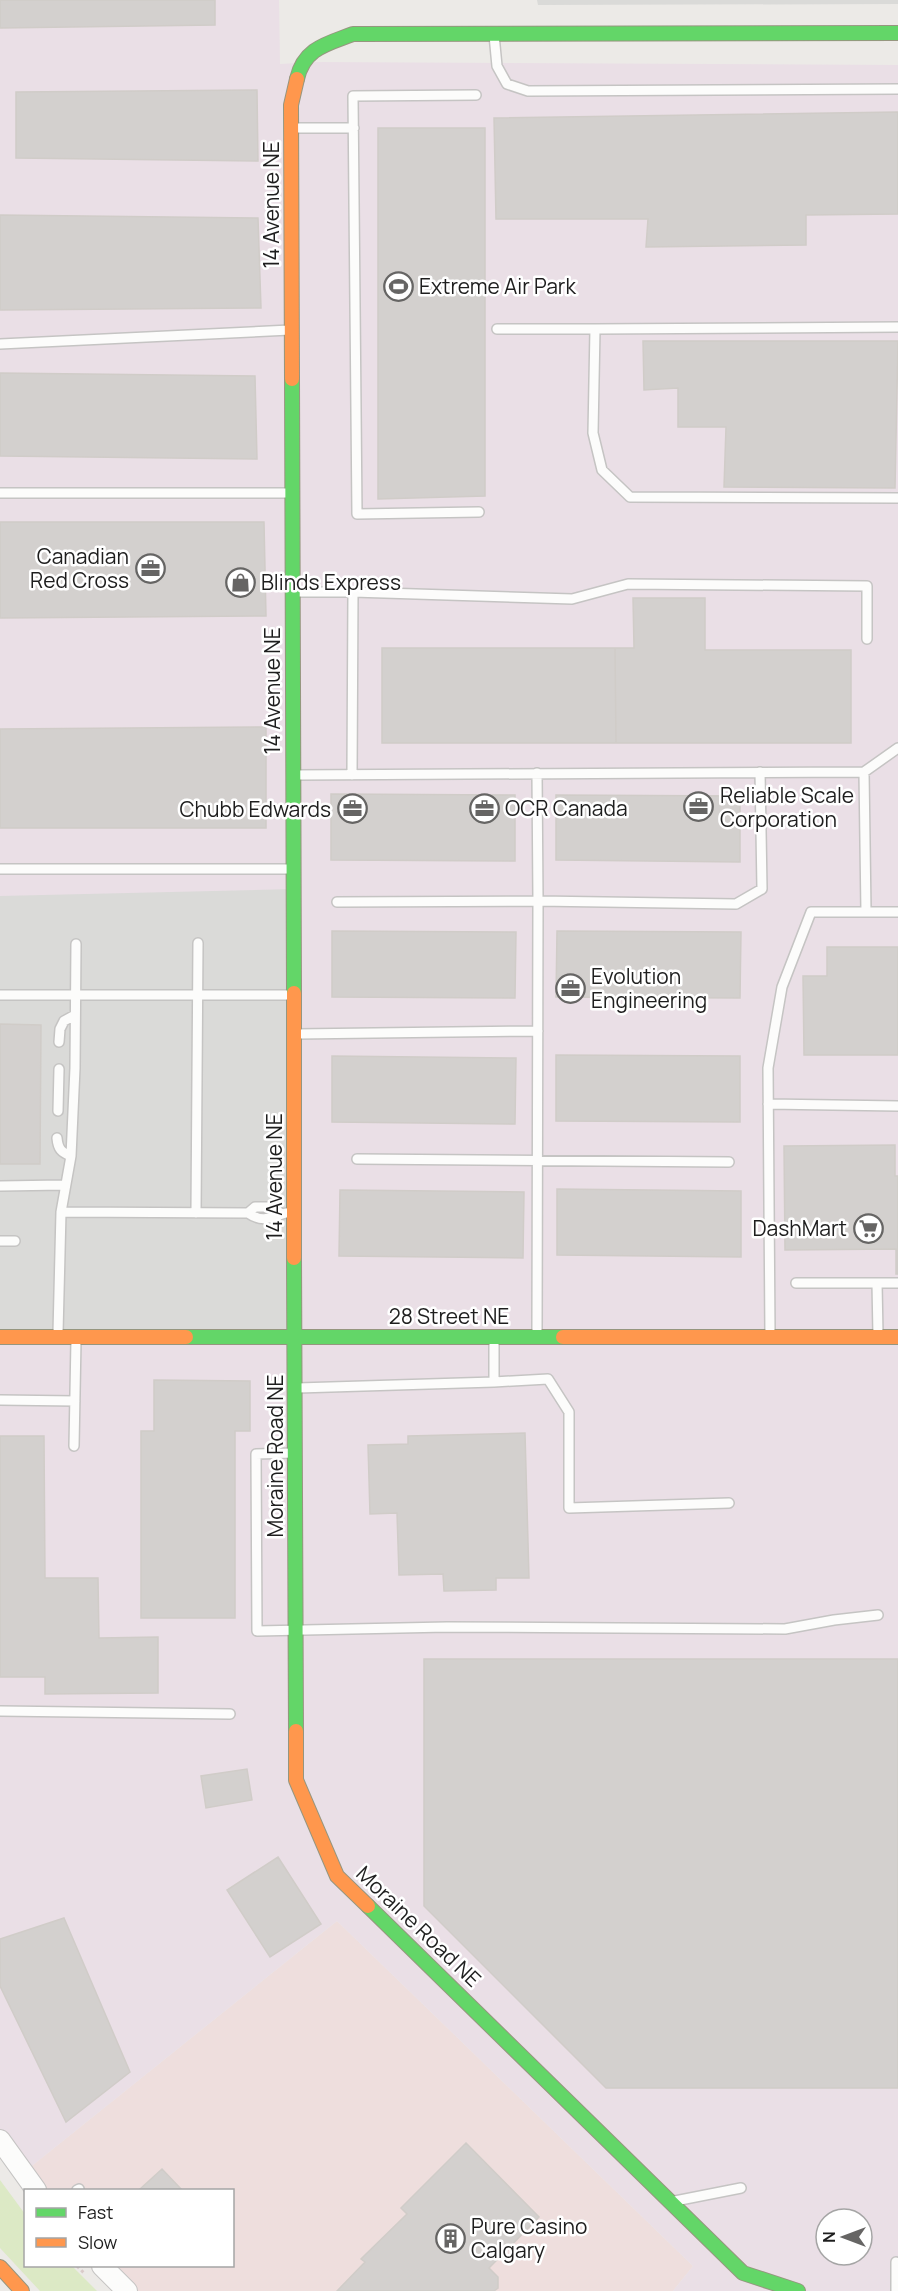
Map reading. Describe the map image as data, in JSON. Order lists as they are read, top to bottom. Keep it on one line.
{"streets":{"main road":["14 Avenue NE","28 Street NE","Moraine Road NE"]},"crossings":[["14 Avenue NE","28 Street NE"],["14 Avenue NE","Moraine Road NE"],["28 Street NE","Moraine Road NE"]],"places":{"sports":["Extreme Air Park"],"office":["Canadian Red Cross","Reliable Scale Corporation","OCR Canada","Chubb Edwards","Evolution Engineering"],"shop":["Blinds Express"],"supermarket":["DashMart"],"building":["Pure Casino Calgary"]},"legend":["Fast","Slow"],"north":"left"}
